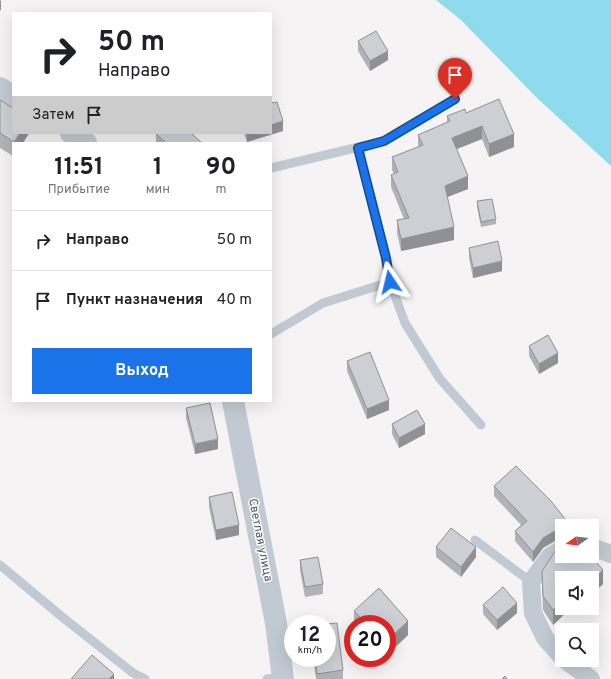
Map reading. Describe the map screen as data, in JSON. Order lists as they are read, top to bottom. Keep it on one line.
{"streets":{"street":["Светлая улица"]},"north":"left","page":{"turn":["50 m","Направо"],"then":"Затем","eta":["11:51","Прибытие","1","мин","90","m"],"list":[{"name":"Направо","value":"50 m"},{"name":"Пункт назначения","value":"40 m"}],"buttons":"Выход","speed":"12 km/h","limit":"20"}}
